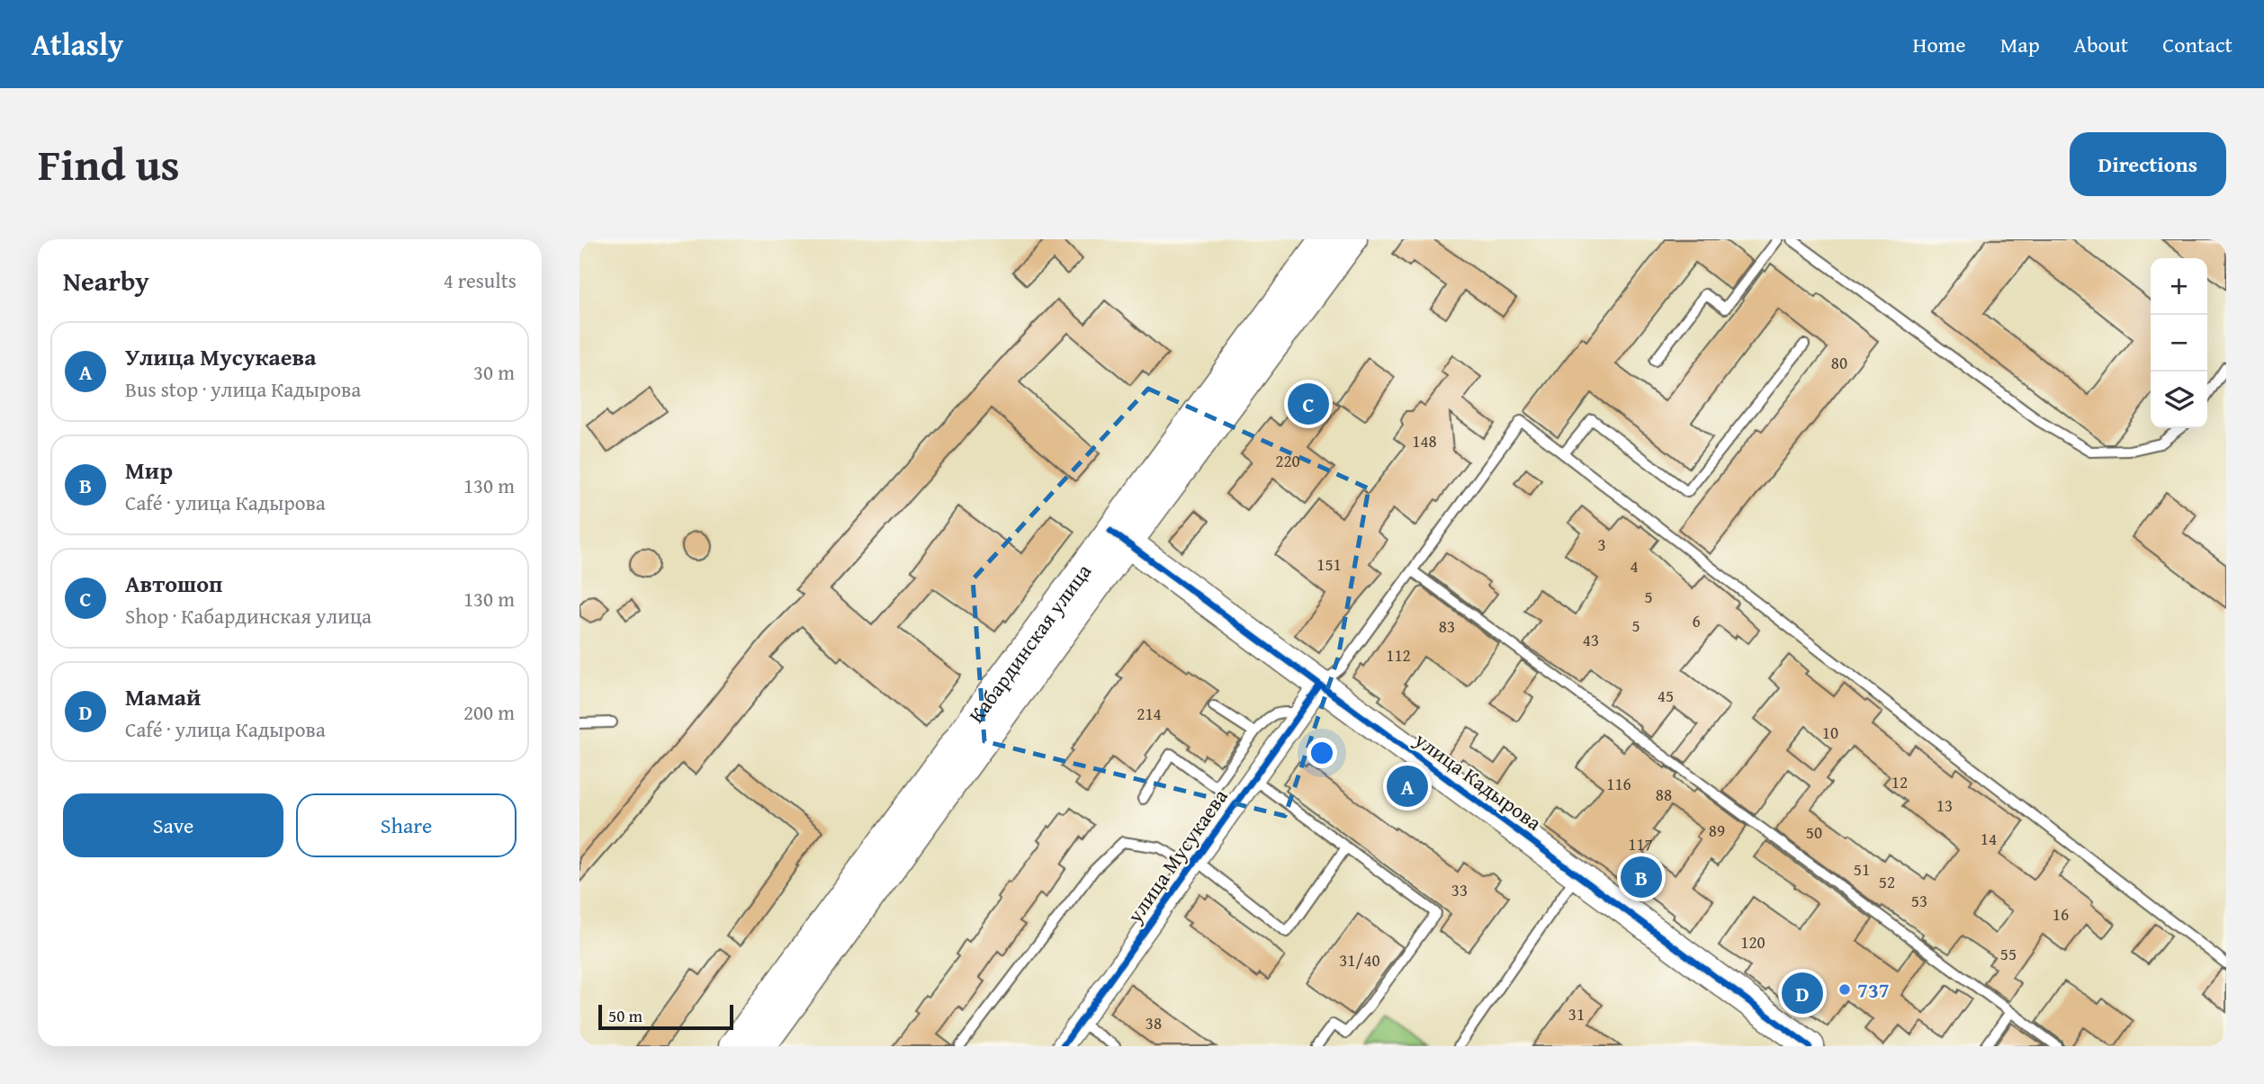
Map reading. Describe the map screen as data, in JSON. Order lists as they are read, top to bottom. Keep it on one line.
{"streets":{"main road":["Кабардинская улица","улица Кадырова"],"street":["улица Мусукаева"]},"crossings":[["Кабардинская улица","улица Кадырова"],["улица Кадырова","улица Мусукаева"]],"places":["737"],"house_numbers":["80","148","220","3","151","4","5","6","5","83","43","112","45","214","10","12","116","88","13","89","50","14","117","51","52","33","53","16","120","55","31/40","31","38"],"scale_bar":"50 m","page":{"header":"Atlasly","nav":["Home","Map","About","Contact"],"title":"Find us","buttons":["Directions",["Save","Share"]],"heading":["Nearby","4 results"],"map_buttons":["+","−"],"list":[{"mark":"A","name":"Улица Мусукаева","note":"Bus stop · улица Кадырова","value":"30 m"},{"mark":"B","name":"Мир","note":"Café · улица Кадырова","value":"130 m"},{"mark":"C","name":"Автошоп","note":"Shop · Кабардинская улица","value":"130 m"},{"mark":"D","name":"Мамай","note":"Café · улица Кадырова","value":"200 m"}],"pins":["C","A","B","D"],"scale":"50 m"}}
